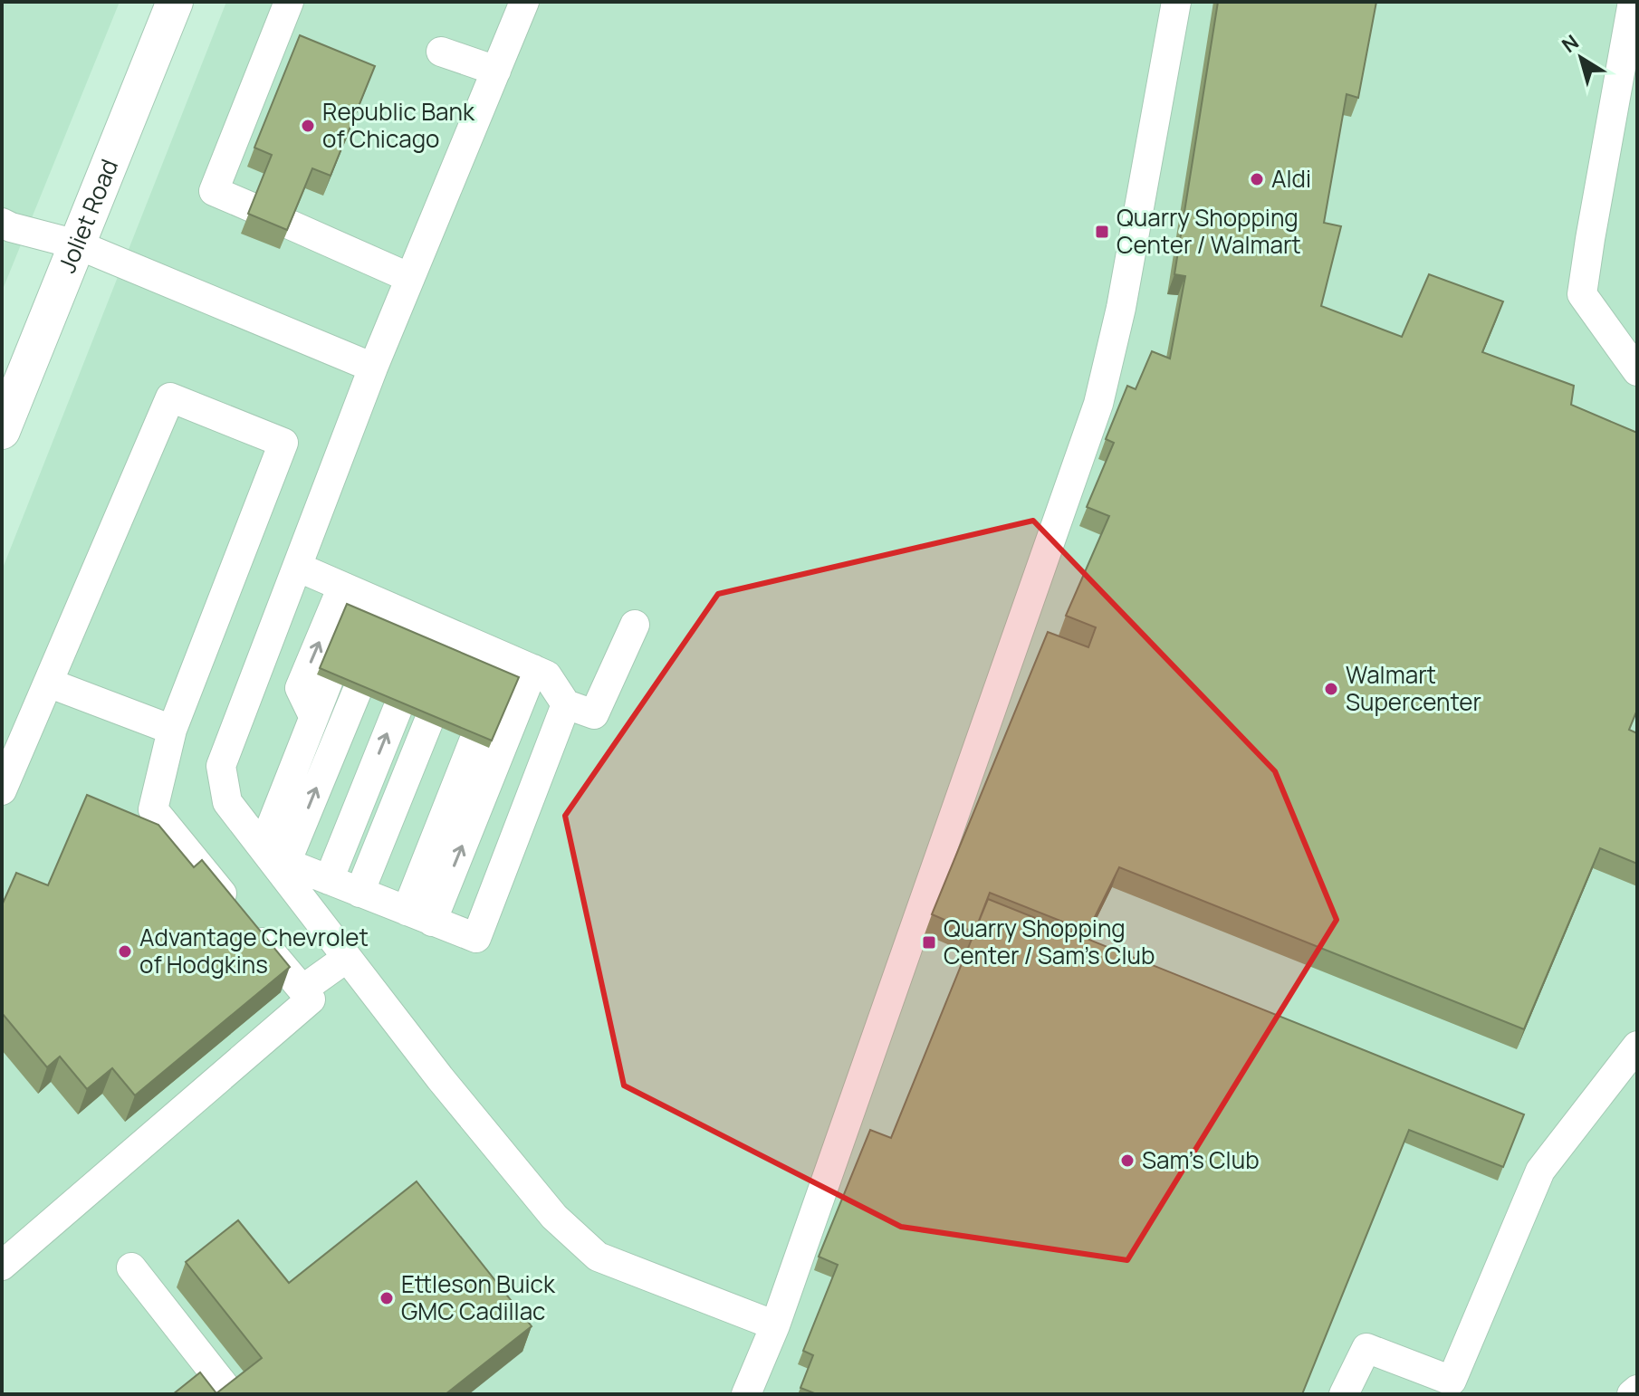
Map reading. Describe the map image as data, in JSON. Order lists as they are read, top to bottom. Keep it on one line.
{"streets":{"main road":["Joliet Road"]},"places":{"other":["Republic Bank of Chicago","Aldi","Walmart Supercenter","Advantage Chevrolet of Hodgkins","Sam's Club","Ettleson Buick GMC Cadillac"],"transit":["Quarry Shopping Center / Walmart","Quarry Shopping Center / Sam's Club"]},"north":"top left"}
